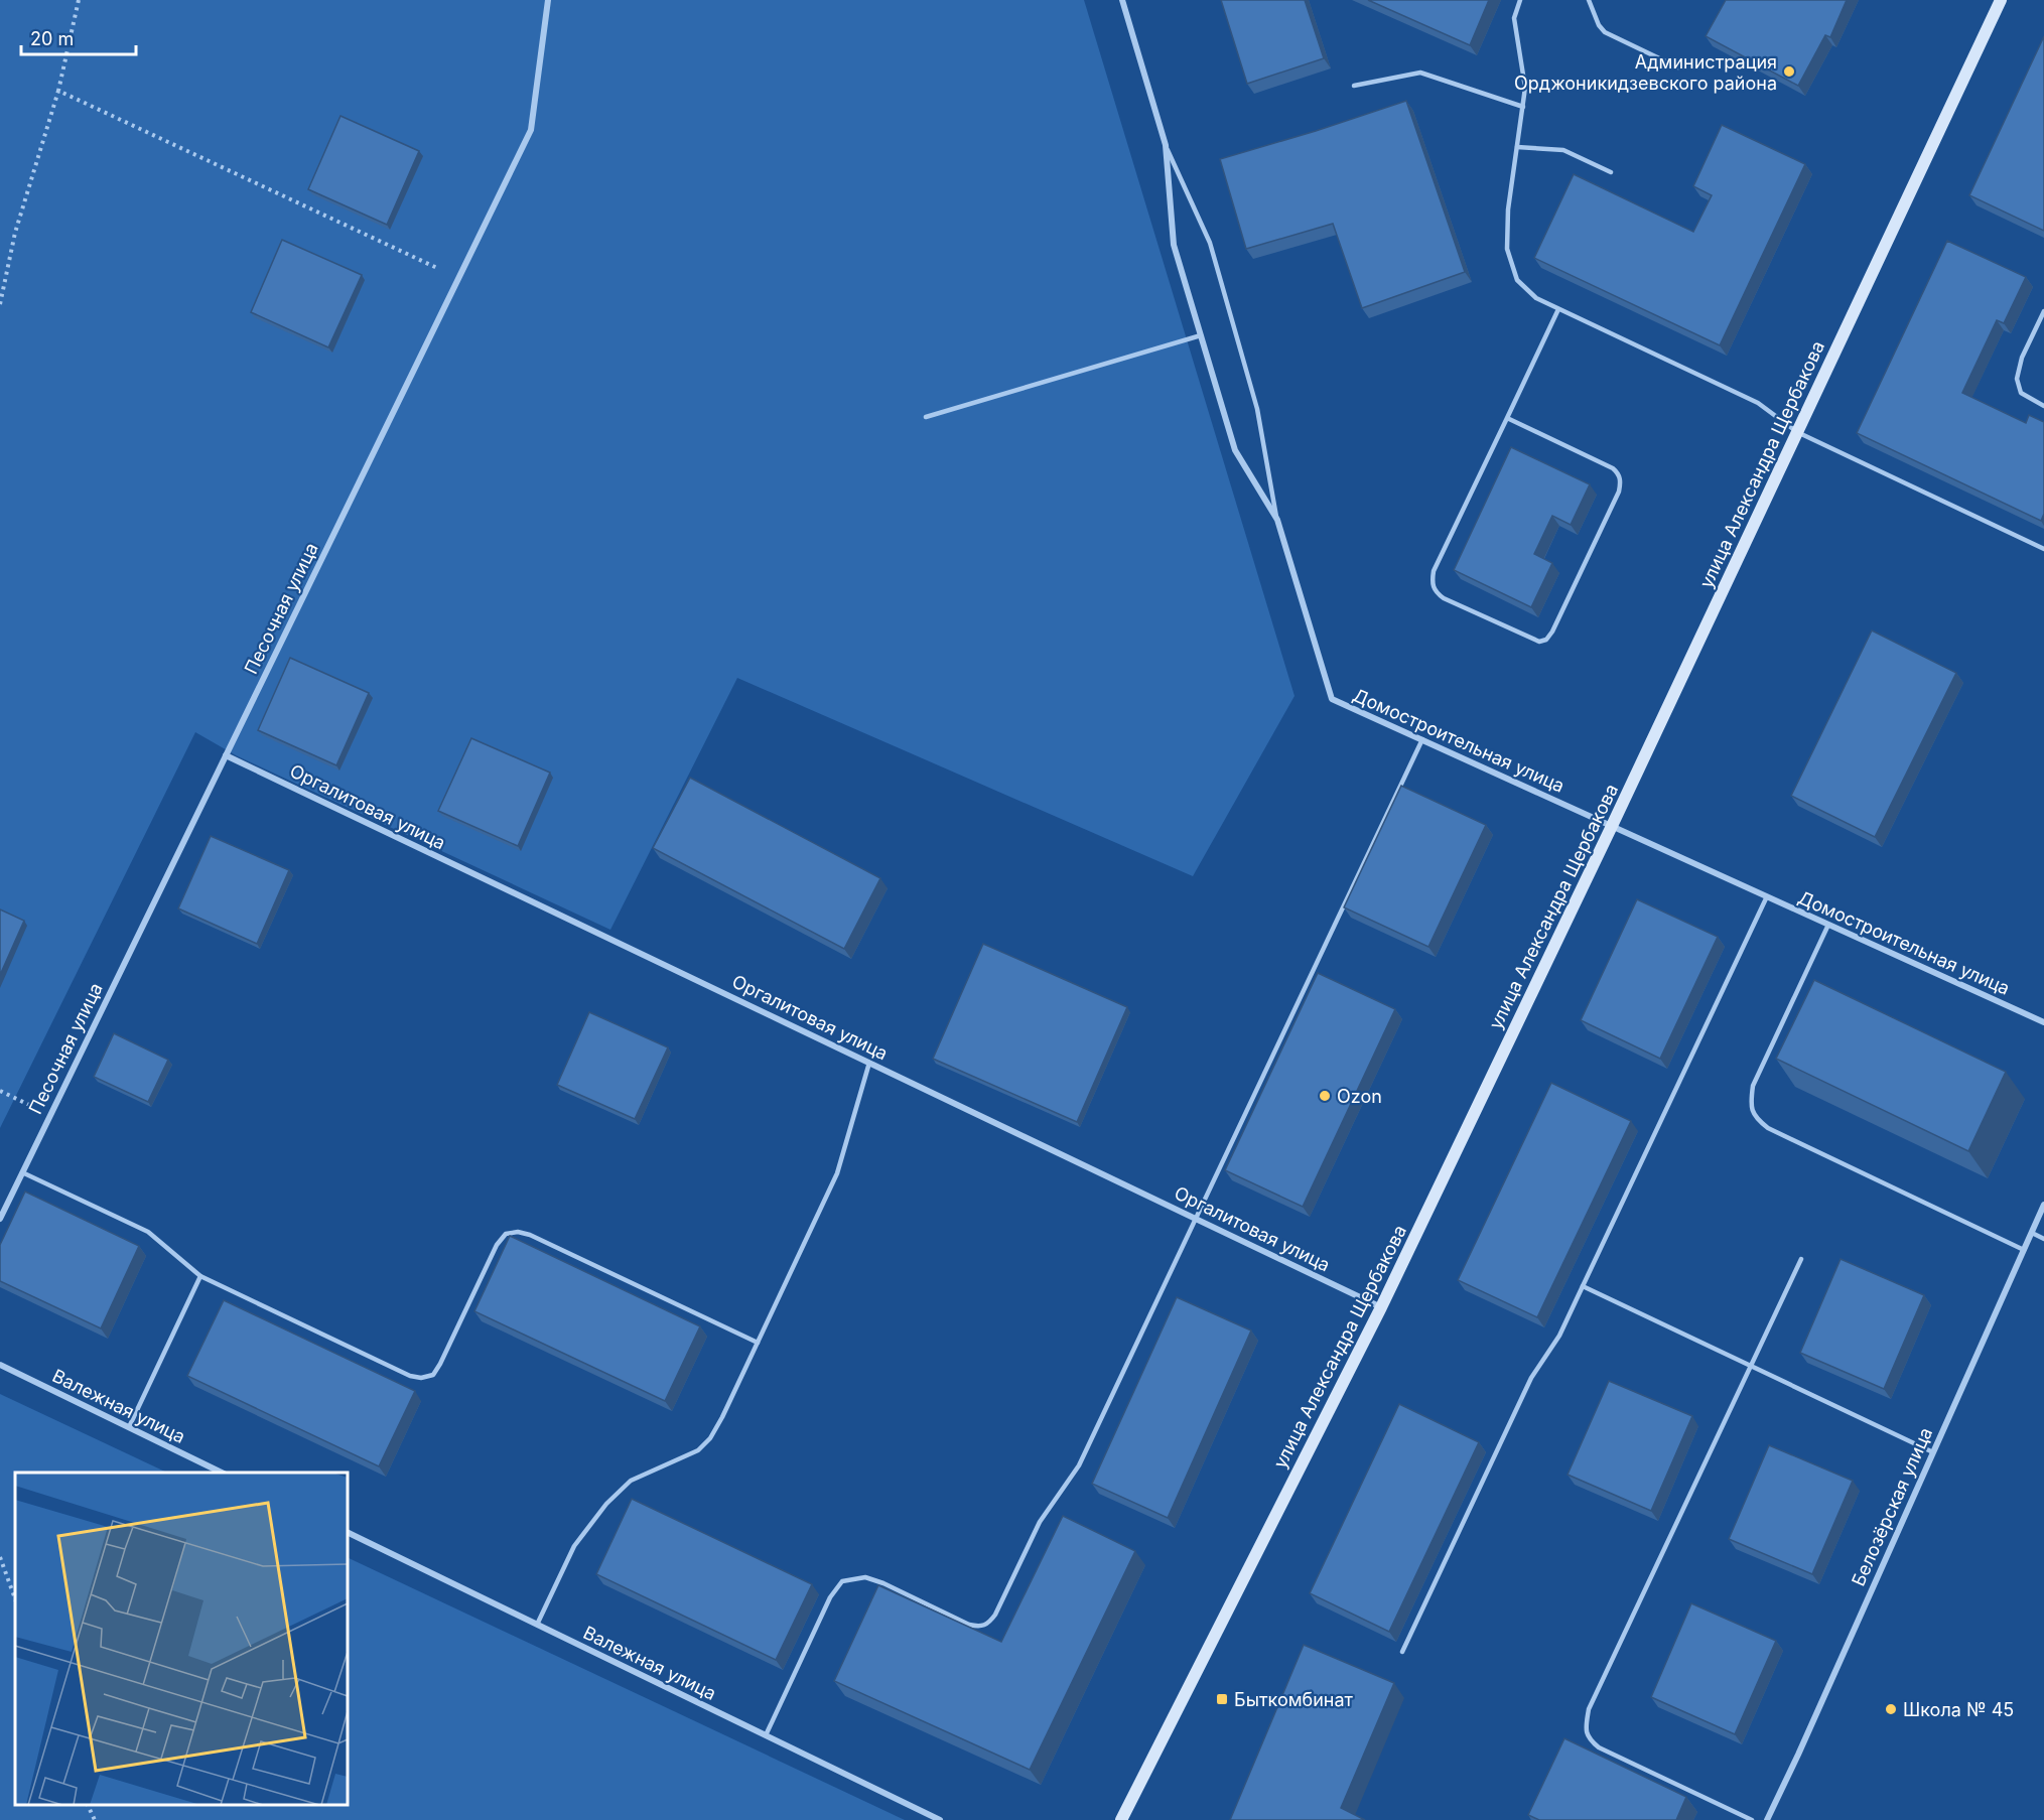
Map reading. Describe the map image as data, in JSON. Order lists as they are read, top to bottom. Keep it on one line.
{"streets":{"street":["улица Александра Щербакова","Песочная улица","Домостроительная улица","Оргалитовая улица","Валежная улица","Белозёрская улица"]},"crossings":[["улица Александра Щербакова","Домостроительная улица"],["улица Александра Щербакова","Оргалитовая улица"],["Песочная улица","Оргалитовая улица"]],"places":{"other":["Администрация Орджоникидзевского района","Ozon","Школа № 45"],"transit":["Быткомбинат"]},"scale_bar":"20 m"}
